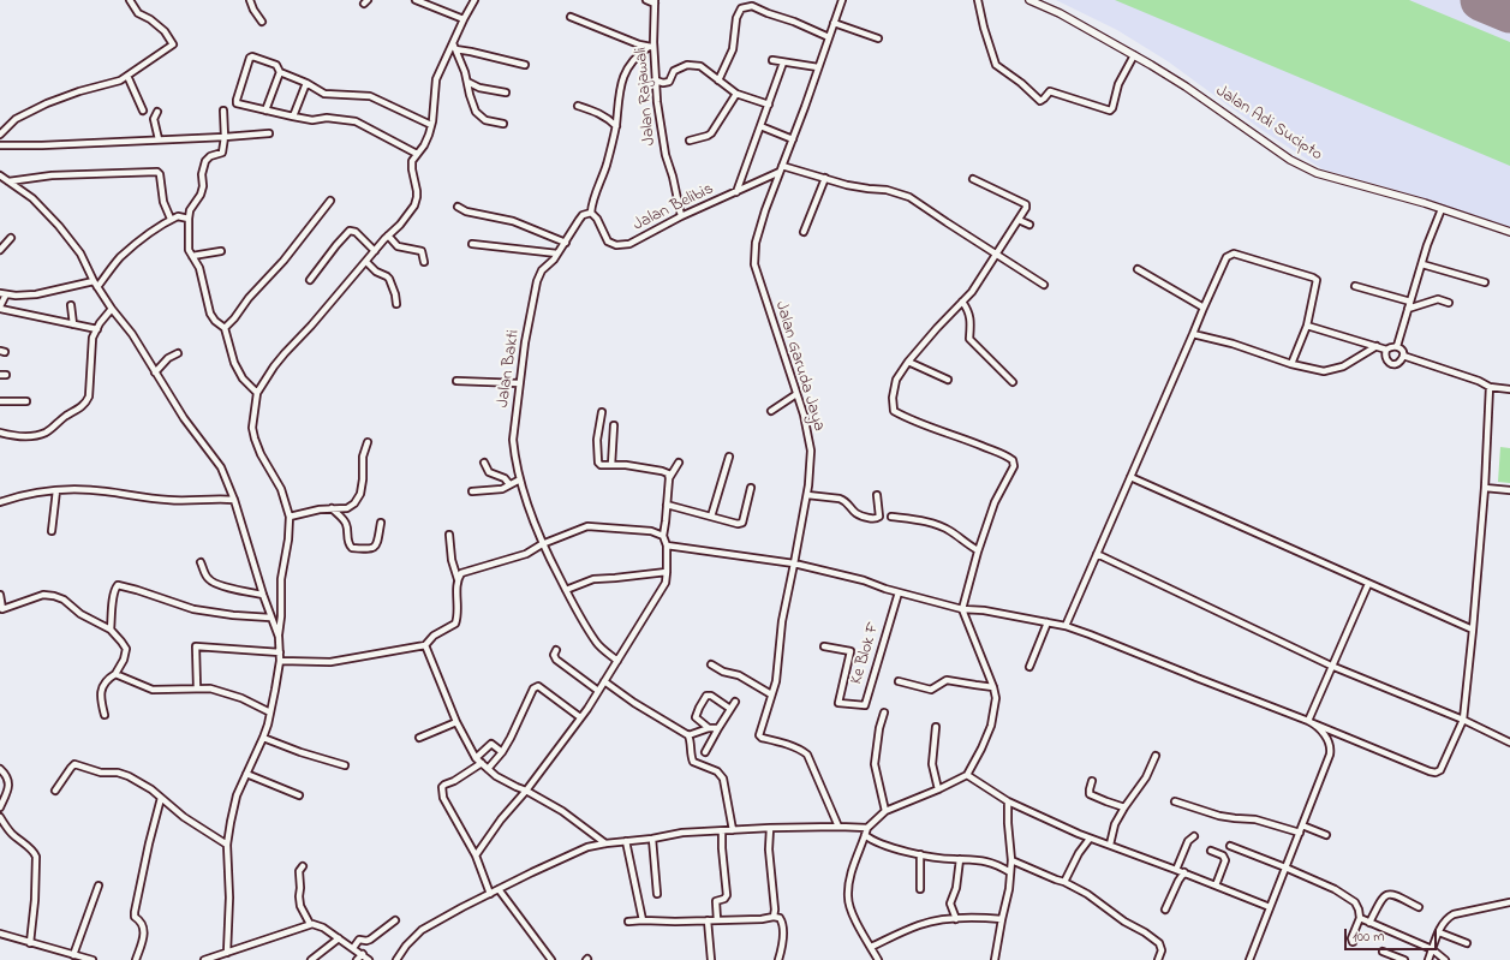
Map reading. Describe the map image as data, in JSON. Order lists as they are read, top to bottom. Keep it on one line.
{"streets":{"street":["Jalan Rajawali","Jalan Adi Sucipto","Jalan Belibis","Jalan Garuda Jaya","Jalan Bakti","Ke Blok F"]},"crossings":[["Jalan Rajawali","Jalan Belibis"],["Jalan Belibis","Jalan Garuda Jaya"],["Jalan Belibis","Jalan Bakti"]],"scale_bar":"100 m"}
